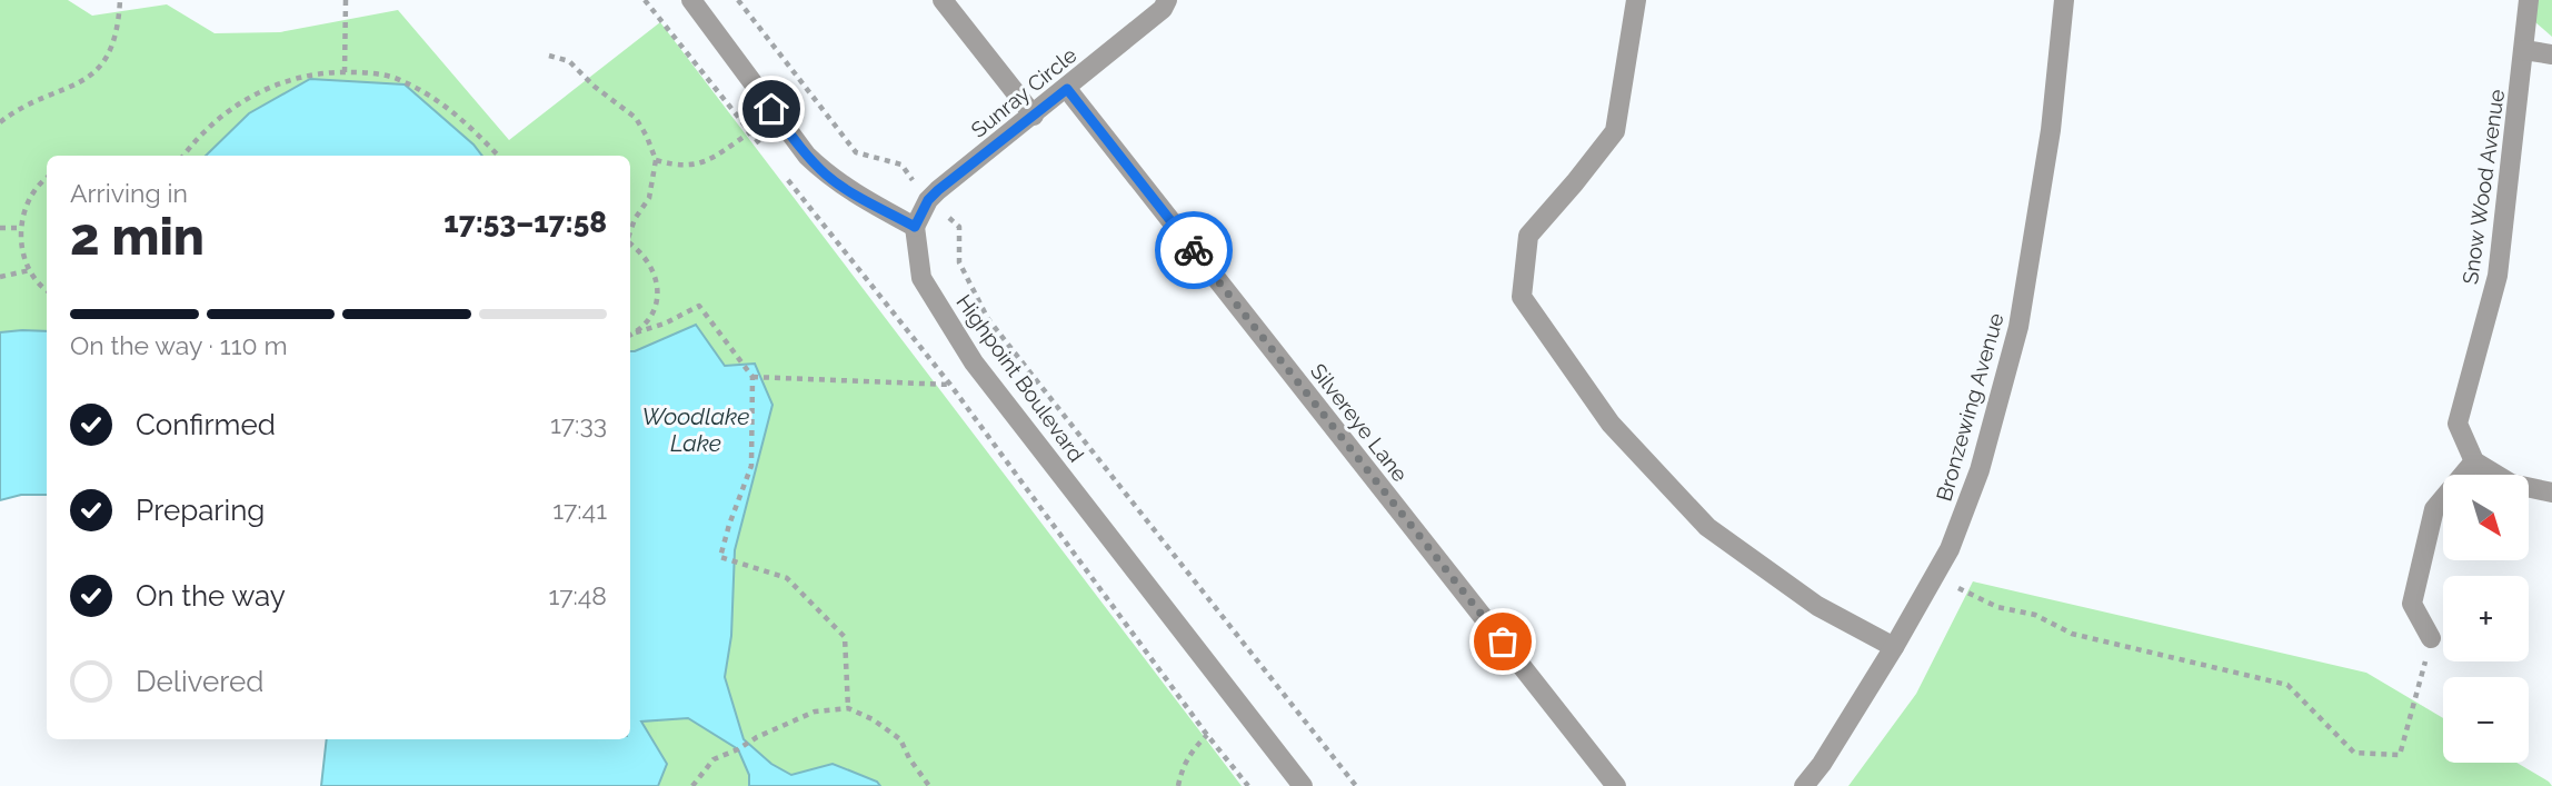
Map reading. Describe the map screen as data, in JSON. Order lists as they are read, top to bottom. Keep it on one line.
{"streets":{"street":["Sunray Circle","Snow Wood Avenue","Highpoint Boulevard","Bronzewing Avenue","Silvereye Lane"]},"crossings":[["Sunray Circle","Highpoint Boulevard"],["Sunray Circle","Silvereye Lane"]],"water":["Woodlake Lake"],"north":"bottom right","page":{"heading":["2 min","Arriving in","17:53–17:58"],"bar":"On the way · 110 m","list":[["Confirmed","17:33"],["Preparing","17:41"],["On the way","17:48"],"Delivered"],"map_buttons":["+","−"]}}
